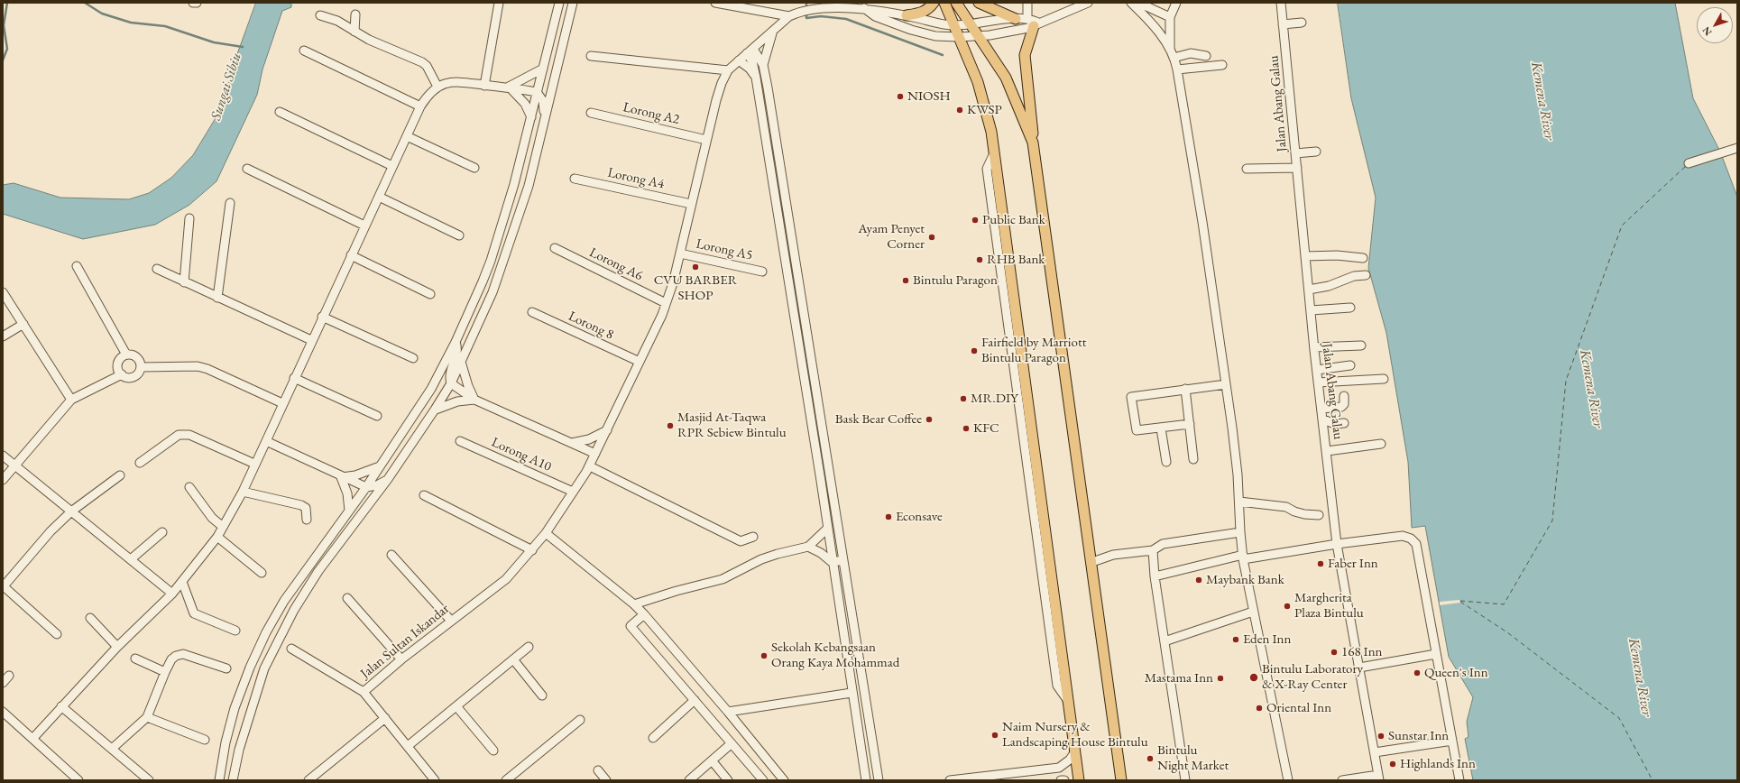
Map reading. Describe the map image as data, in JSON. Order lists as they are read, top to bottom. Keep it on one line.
{"streets":{"street":["Jalan Abang Galau","Lorong A2","Lorong A4","Lorong A5","Lorong A6","Lorong 8","Lorong A10","Jalan Sultan Iskandar"]},"crossings":[["Lorong A2","Jalan Sultan Iskandar"],["Lorong A4","Jalan Sultan Iskandar"],["Lorong A5","Jalan Sultan Iskandar"],["Lorong A6","Jalan Sultan Iskandar"],["Lorong 8","Jalan Sultan Iskandar"],["Lorong A10","Jalan Sultan Iskandar"]],"water":["Sungai Sibiu","Kemena River"],"places":["NIOSH","KWSP","Public Bank","Ayam Penyet Corner","RHB Bank","CVU BARBER SHOP","Bintulu Paragon","Fairfield by Marriott Bintulu Paragon","MR.DIY","Bask Bear Coffee","Masjid At-Taqwa RPR Sebiew Bintulu","KFC","Econsave","Faber Inn","Maybank Bank","Margherita Plaza Bintulu","Eden Inn","168 Inn","Sekolah Kebangsaan Orang Kaya Mohammad","Queen's Inn","Bintulu Laboratory & X-Ray Center","Mastama Inn","Oriental Inn","Naim Nursery & Landscaping House Bintulu","Sunstar Inn","Bintulu Night Market","Highlands Inn"],"north":"bottom left"}
